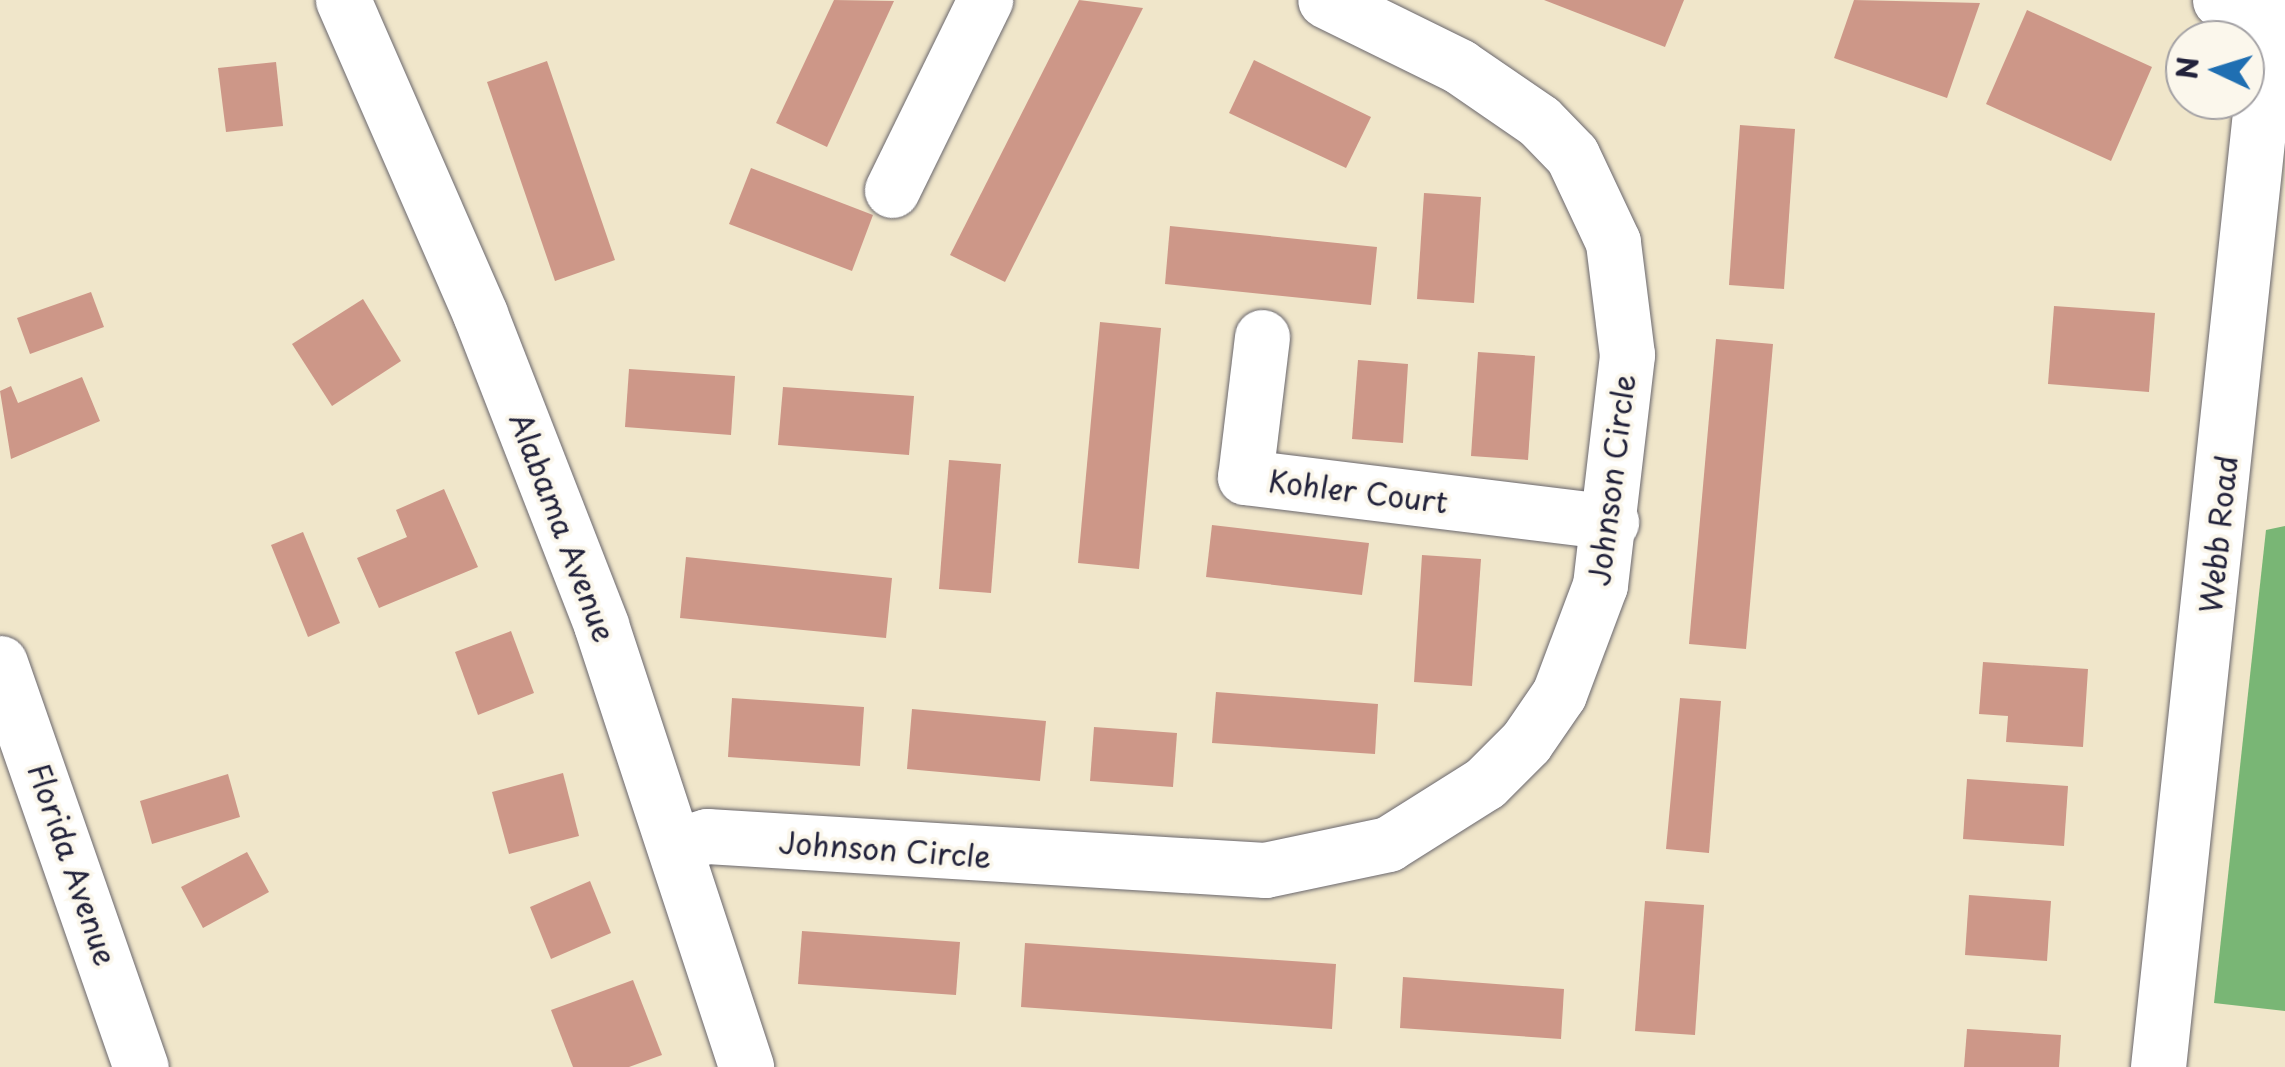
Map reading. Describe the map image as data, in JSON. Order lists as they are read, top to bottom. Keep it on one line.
{"streets":{"street":["Johnson Circle","Kohler Court","Alabama Avenue","Webb Road","Florida Avenue"]},"crossings":[["Johnson Circle","Kohler Court"],["Johnson Circle","Alabama Avenue"]],"north":"left"}
